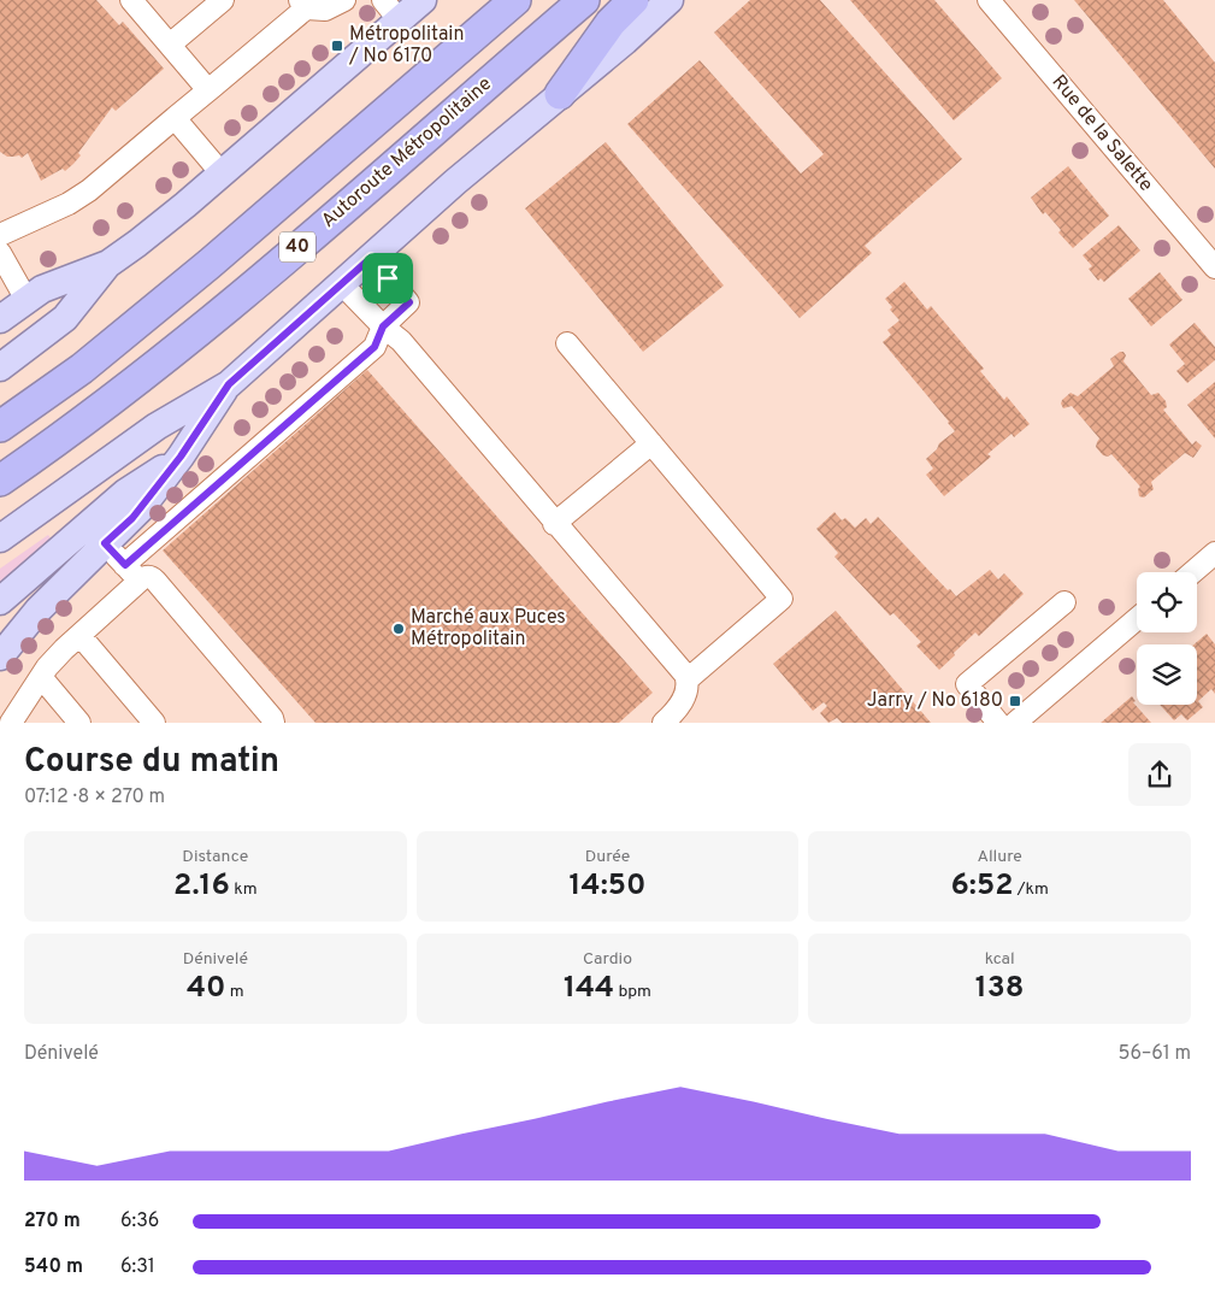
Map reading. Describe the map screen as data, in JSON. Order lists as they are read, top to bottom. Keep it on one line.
{"streets":{"highway":["Autoroute Métropolitaine","40"],"street":["Rue de la Salette"]},"places":{"transit":["Métropolitain / No 6170","Jarry / No 6180"],"other":["Marché aux Puces Métropolitain"]},"page":{"heading":["Course du matin","07:12 · 8 × 270 m"],"stats":[["Distance","2.16 km"],["Durée","14:50"],["Allure","6:52 /km"],["Dénivelé","40 m"],["Cardio","144 bpm"],["kcal","138"]],"chart":["Dénivelé","56–61 m"],"list":[{"name":"270 m","note":"6:36"},{"name":"540 m","note":"6:31"}]}}
